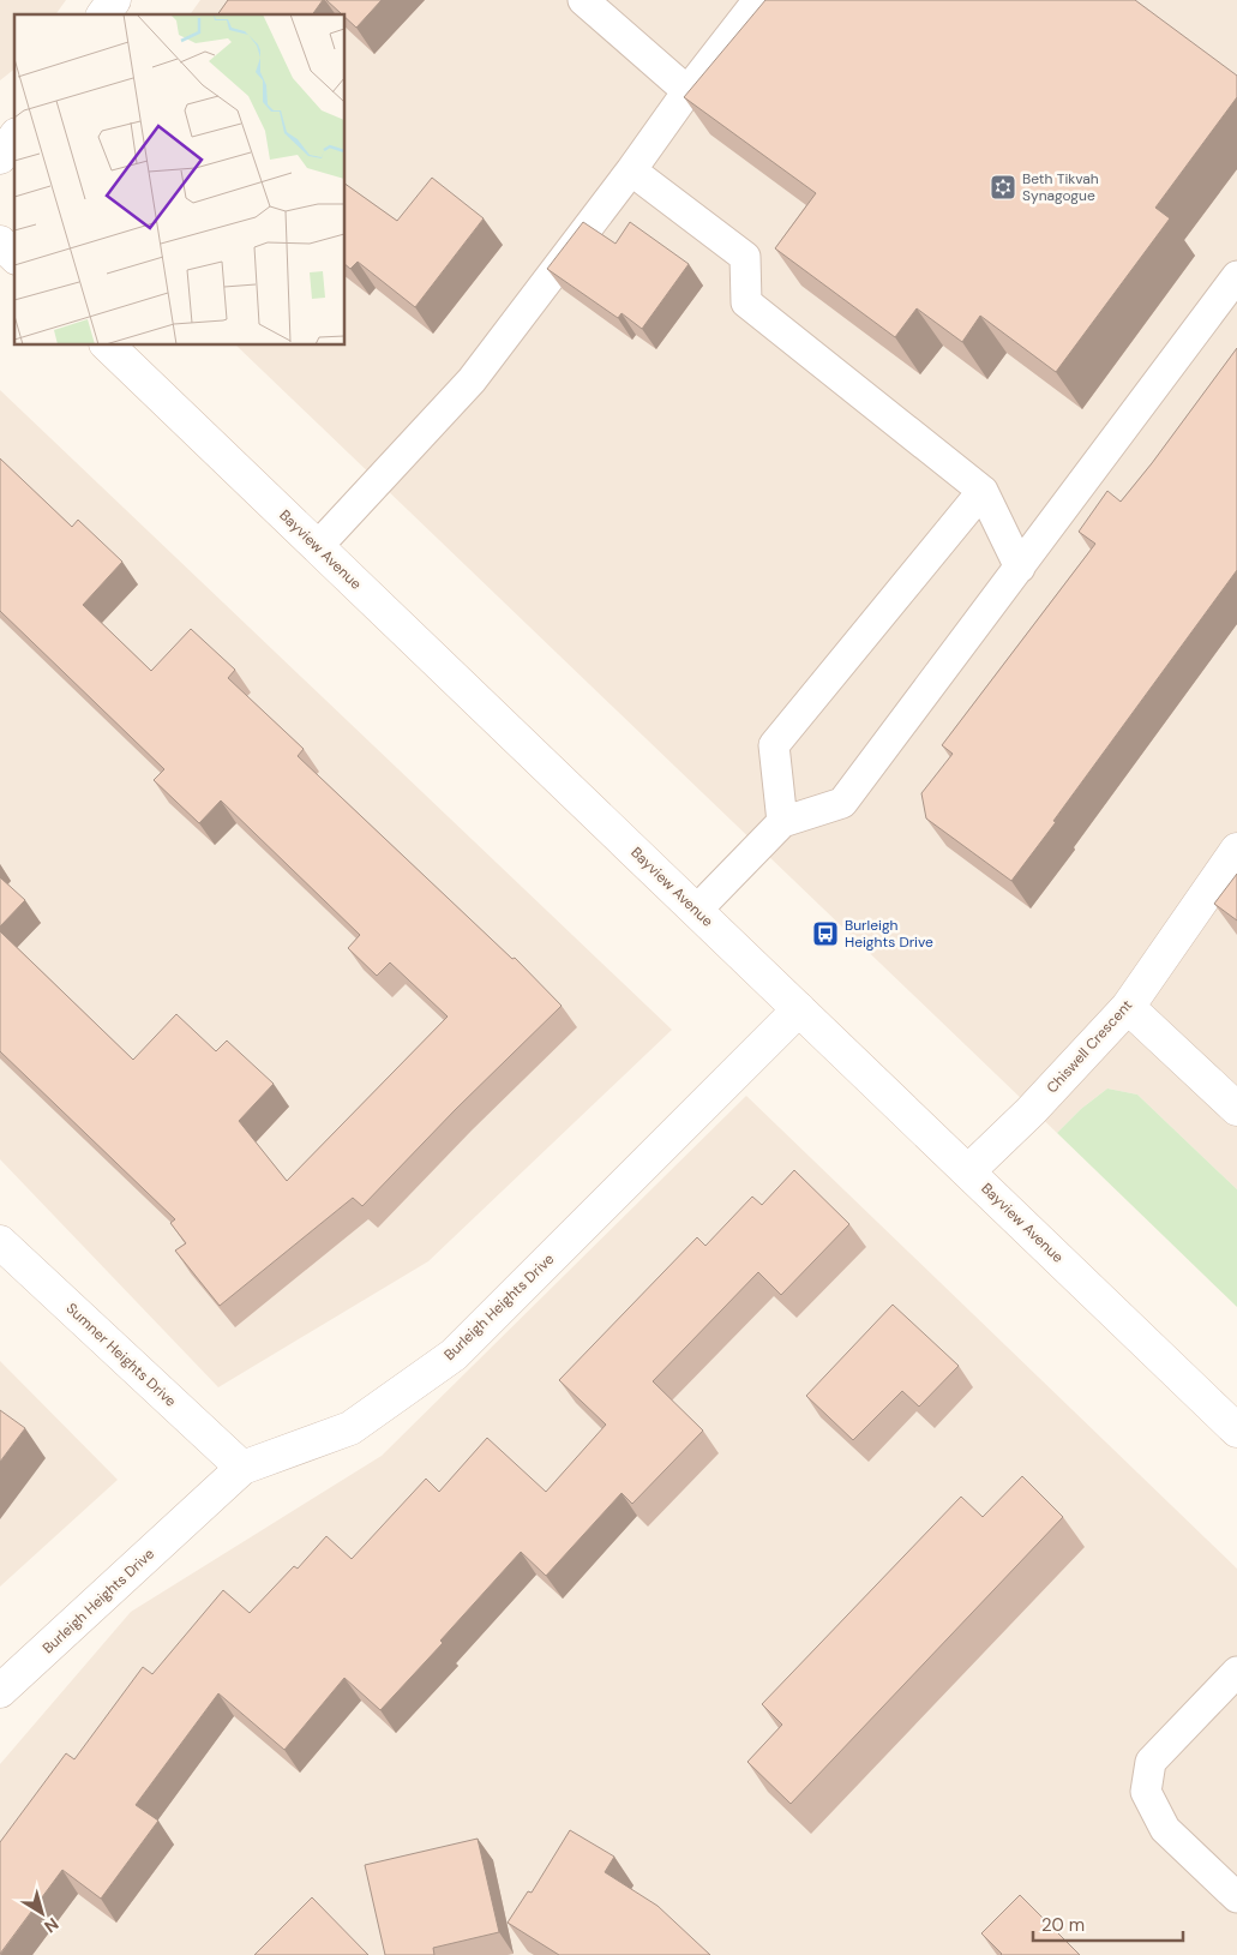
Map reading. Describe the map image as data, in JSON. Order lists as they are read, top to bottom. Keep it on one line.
{"streets":{"street":["Bayview Avenue","Chiswell Crescent","Burleigh Heights Drive","Sumner Heights Drive"]},"crossings":[["Bayview Avenue","Chiswell Crescent"],["Bayview Avenue","Burleigh Heights Drive"],["Burleigh Heights Drive","Sumner Heights Drive"]],"places":{"synagogue":["Beth Tikvah Synagogue"],"bus stop":["Burleigh Heights Drive"]},"scale_bar":"20 m","north":"bottom right"}
